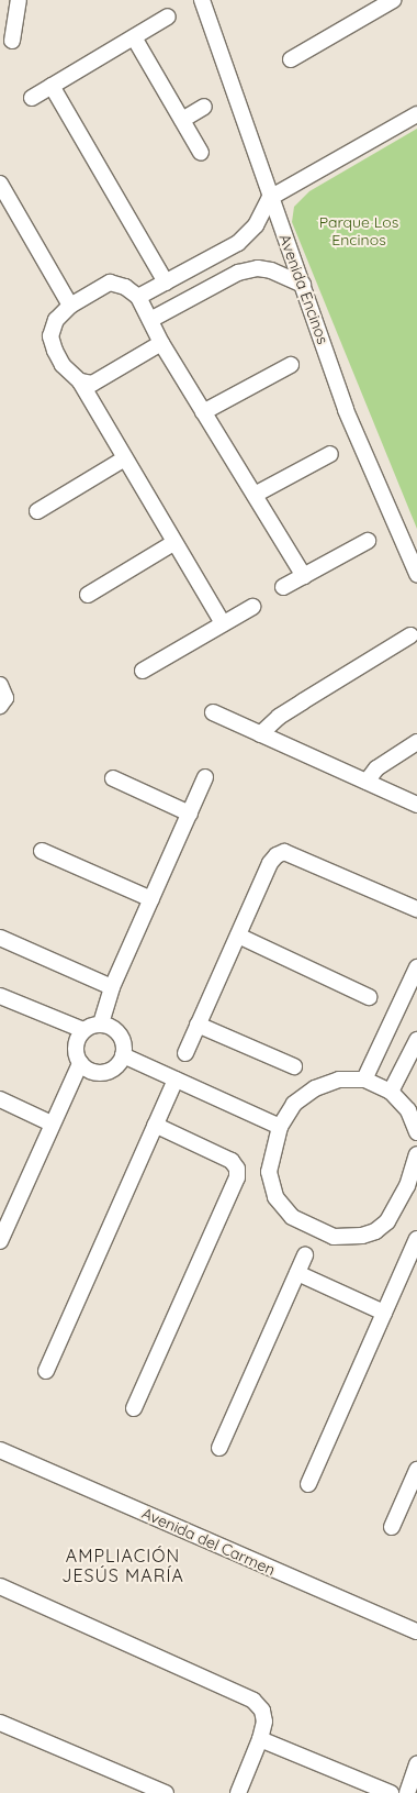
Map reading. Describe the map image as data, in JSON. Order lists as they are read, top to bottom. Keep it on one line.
{"streets":{"street":["Avenida Encinos","Avenida del Carmen"]},"districts":["AMPLIACIÓN JESÚS MARÍA"],"parks":["Parque Los Encinos"]}
